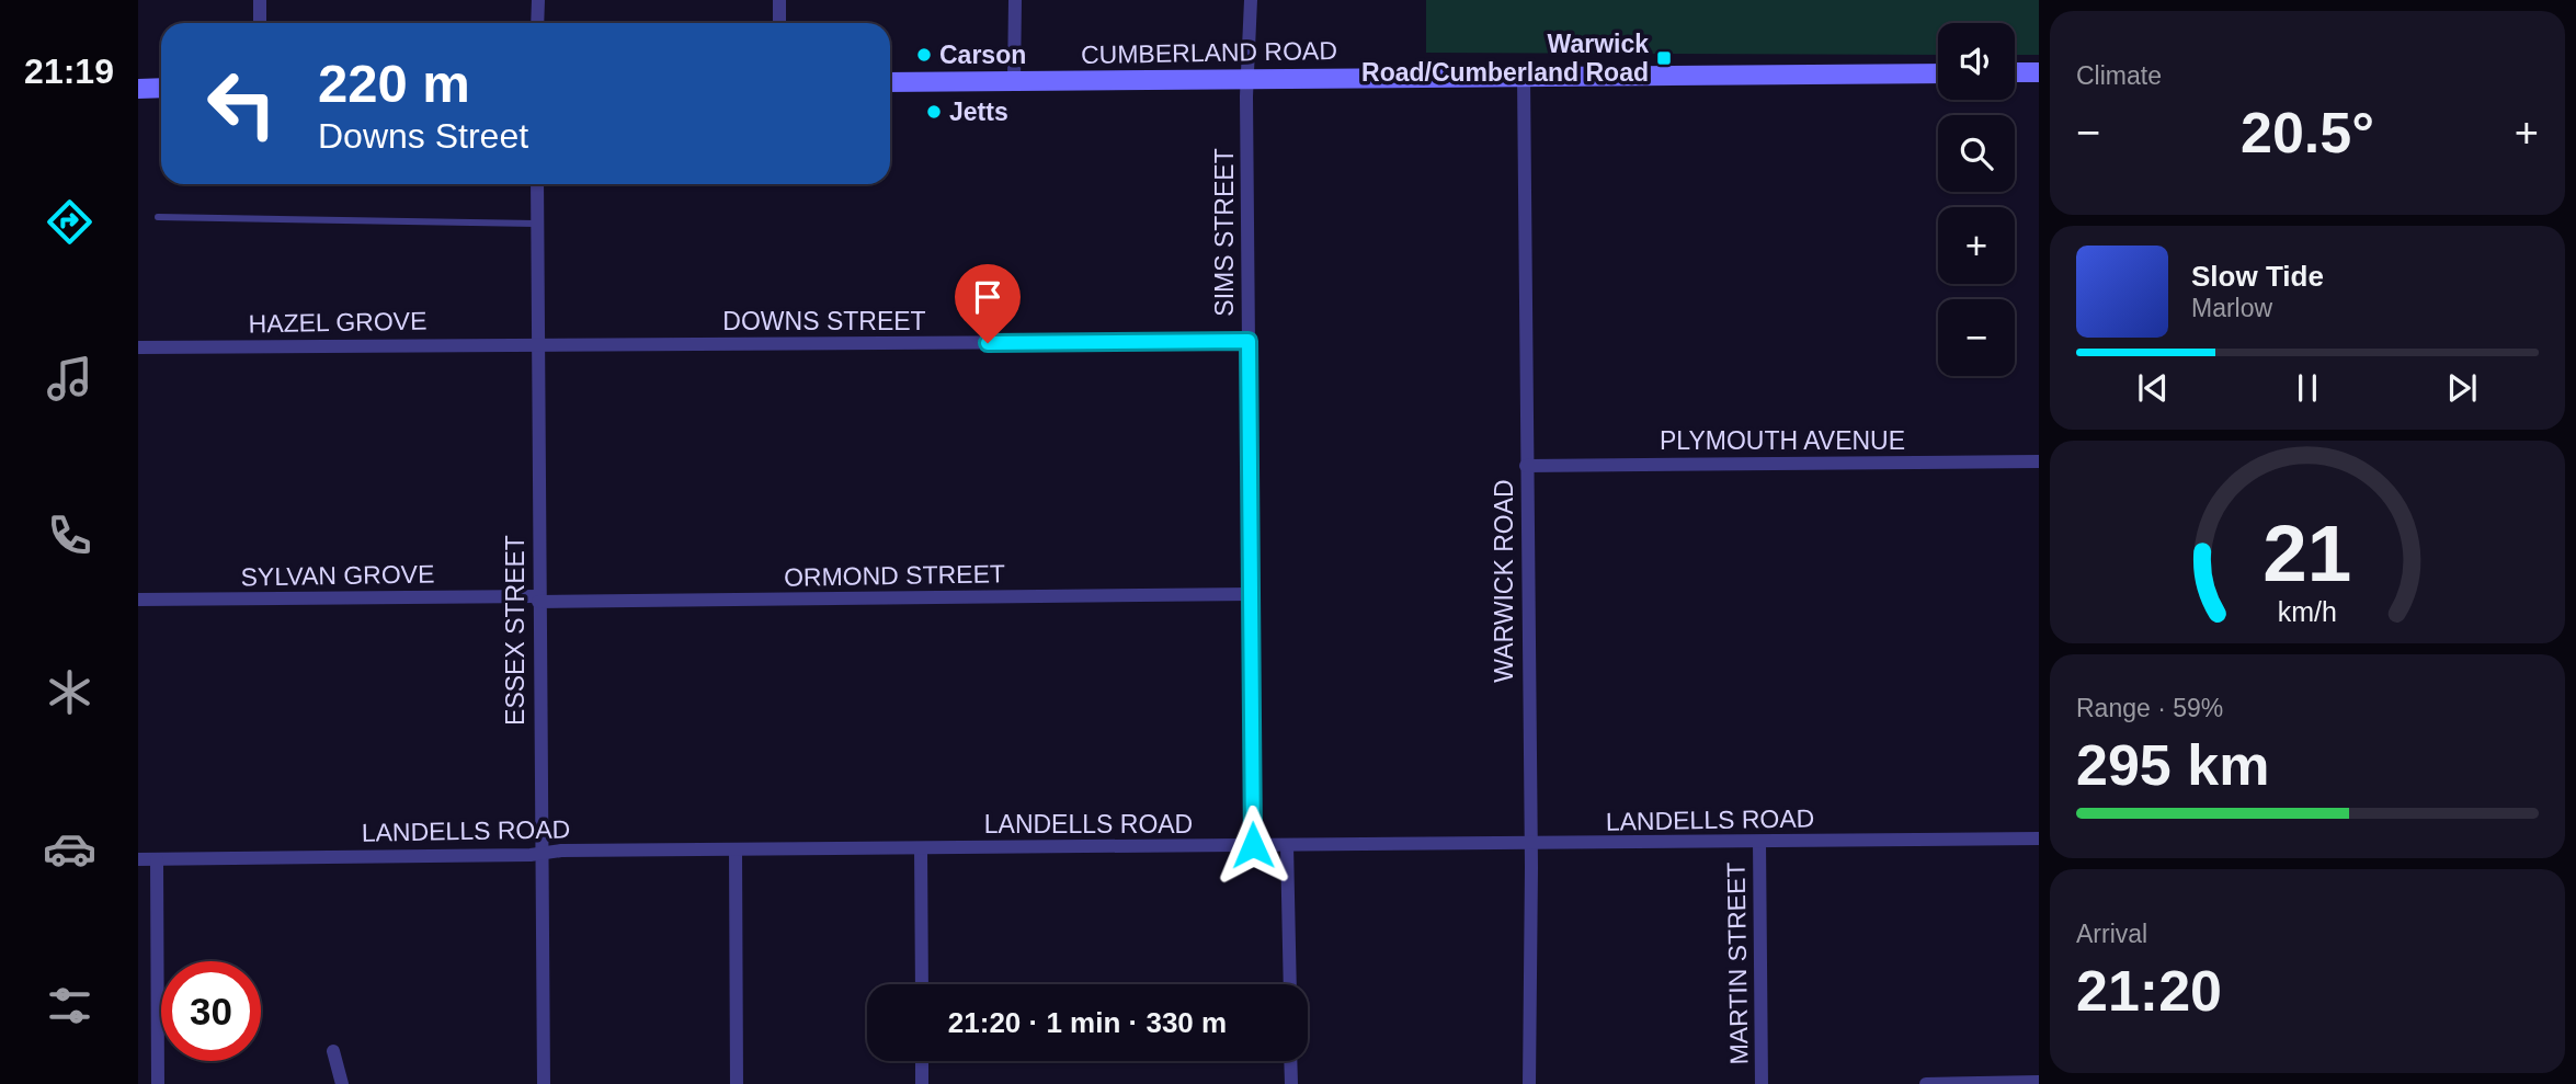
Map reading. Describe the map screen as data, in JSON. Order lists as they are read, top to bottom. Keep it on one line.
{"streets":{"main road":["CUMBERLAND ROAD"],"street":["SIMS STREET","DOWNS STREET","HAZEL GROVE","PLYMOUTH AVENUE","SYLVAN GROVE","ORMOND STREET","WARWICK ROAD","ESSEX STREET","LANDELLS ROAD","MARTIN STREET"]},"crossings":[["CUMBERLAND ROAD","SIMS STREET"],["CUMBERLAND ROAD","WARWICK ROAD"],["SIMS STREET","DOWNS STREET"],["SIMS STREET","ORMOND STREET"],["SIMS STREET","LANDELLS ROAD"],["DOWNS STREET","HAZEL GROVE"],["DOWNS STREET","ESSEX STREET"],["HAZEL GROVE","ESSEX STREET"],["PLYMOUTH AVENUE","WARWICK ROAD"],["SYLVAN GROVE","ORMOND STREET"],["SYLVAN GROVE","ESSEX STREET"],["ORMOND STREET","ESSEX STREET"],["WARWICK ROAD","LANDELLS ROAD"],["ESSEX STREET","LANDELLS ROAD"],["LANDELLS ROAD","MARTIN STREET"]],"places":{"other":["Carson","Jetts"],"transit":["Warwick Road/Cumberland Road"]},"page":{"tabs":"21:19","tile":["Climate",["Range · 59%","295 km"],["Arrival","21:20"]],"map_buttons":["+","−"],"turn":["220 m","Downs Street"],"heat":["−","20.5°","+"],"song":["Slow Tide","Marlow"],"limit":"30","trip":"21:20 · 1 min · 330 m","gauge":["21","km/h"]}}
